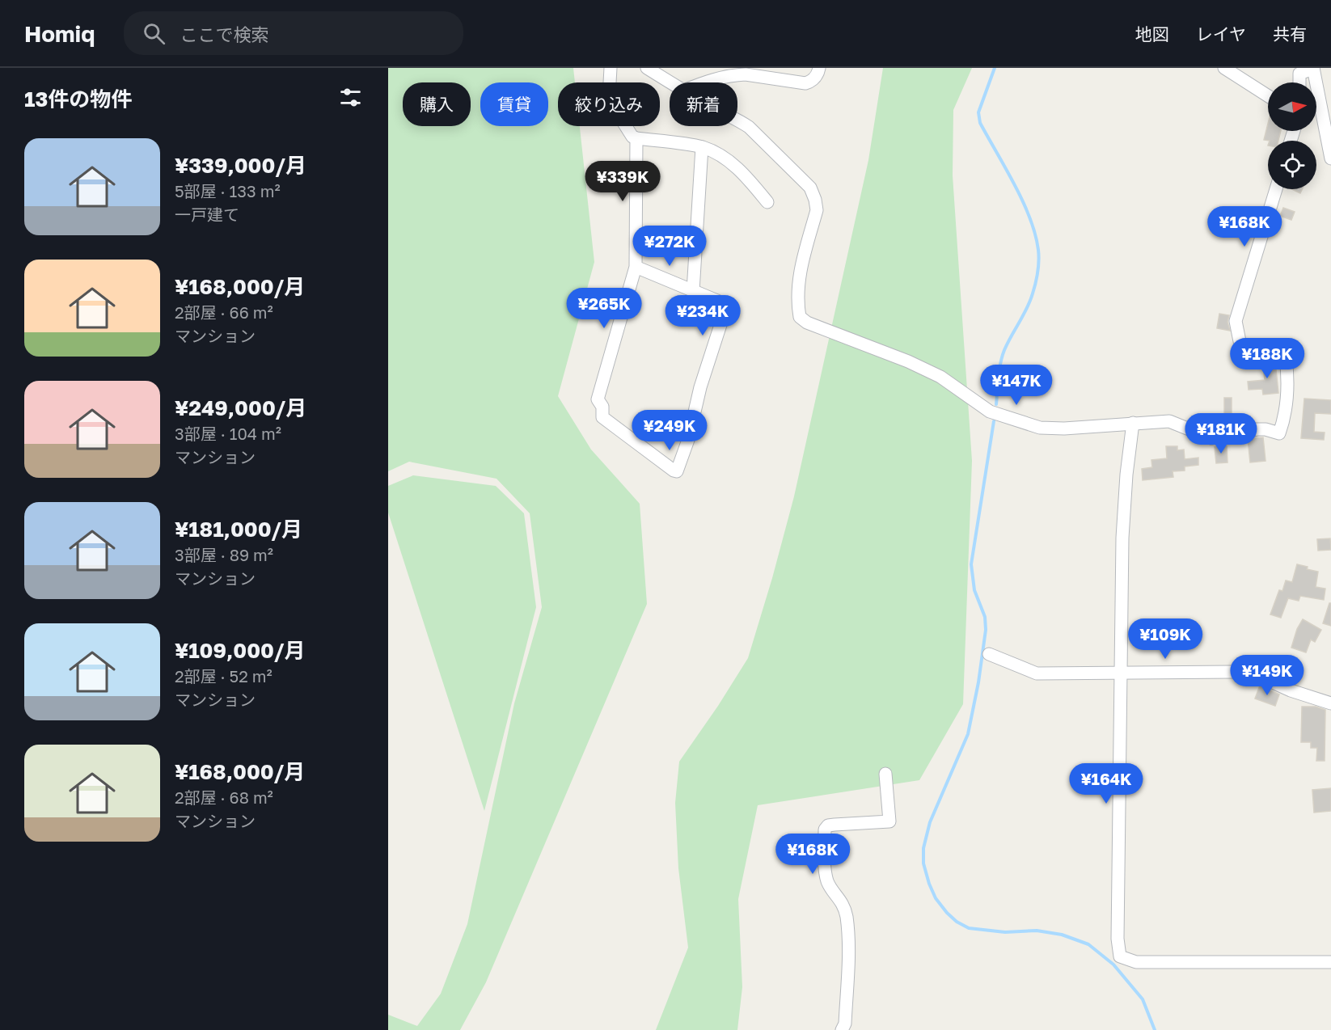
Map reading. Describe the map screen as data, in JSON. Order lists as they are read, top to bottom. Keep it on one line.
{"north":"right","page":{"header":"Homiq","search":"ここで検索","nav":["地図","レイヤ","共有"],"heading":"13件の物件","chip":["購入","賃貸","絞り込み","新着"],"list":[{"name":"¥339,000/月","note":"5部屋 · 133 m² · 一戸建て"},{"name":"¥168,000/月","note":"2部屋 · 66 m² · マンション"},{"name":"¥249,000/月","note":"3部屋 · 104 m² · マンション"},{"name":"¥181,000/月","note":"3部屋 · 89 m² · マンション"},{"name":"¥109,000/月","note":"2部屋 · 52 m² · マンション"},{"name":"¥168,000/月","note":"2部屋 · 68 m² · マンション"}],"price":["¥339K","¥168K","¥272K","¥265K","¥234K","¥188K","¥147K","¥249K","¥181K","¥109K","¥149K","¥164K","¥168K"]}}
